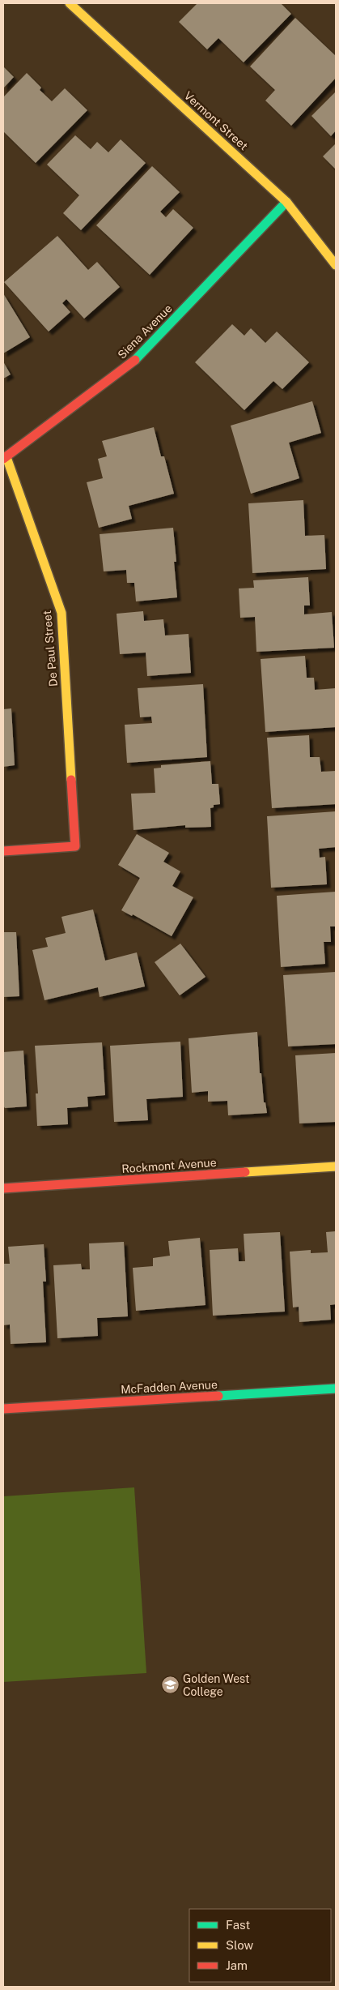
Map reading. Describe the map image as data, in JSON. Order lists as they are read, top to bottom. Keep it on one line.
{"streets":{"street":["Vermont Street","Siena Avenue","De Paul Street","Rockmont Avenue","McFadden Avenue"]},"crossings":[["Vermont Street","Siena Avenue"],["Siena Avenue","De Paul Street"]],"places":{"school or university":["Golden West College"]},"legend":["Fast","Slow","Jam"]}
